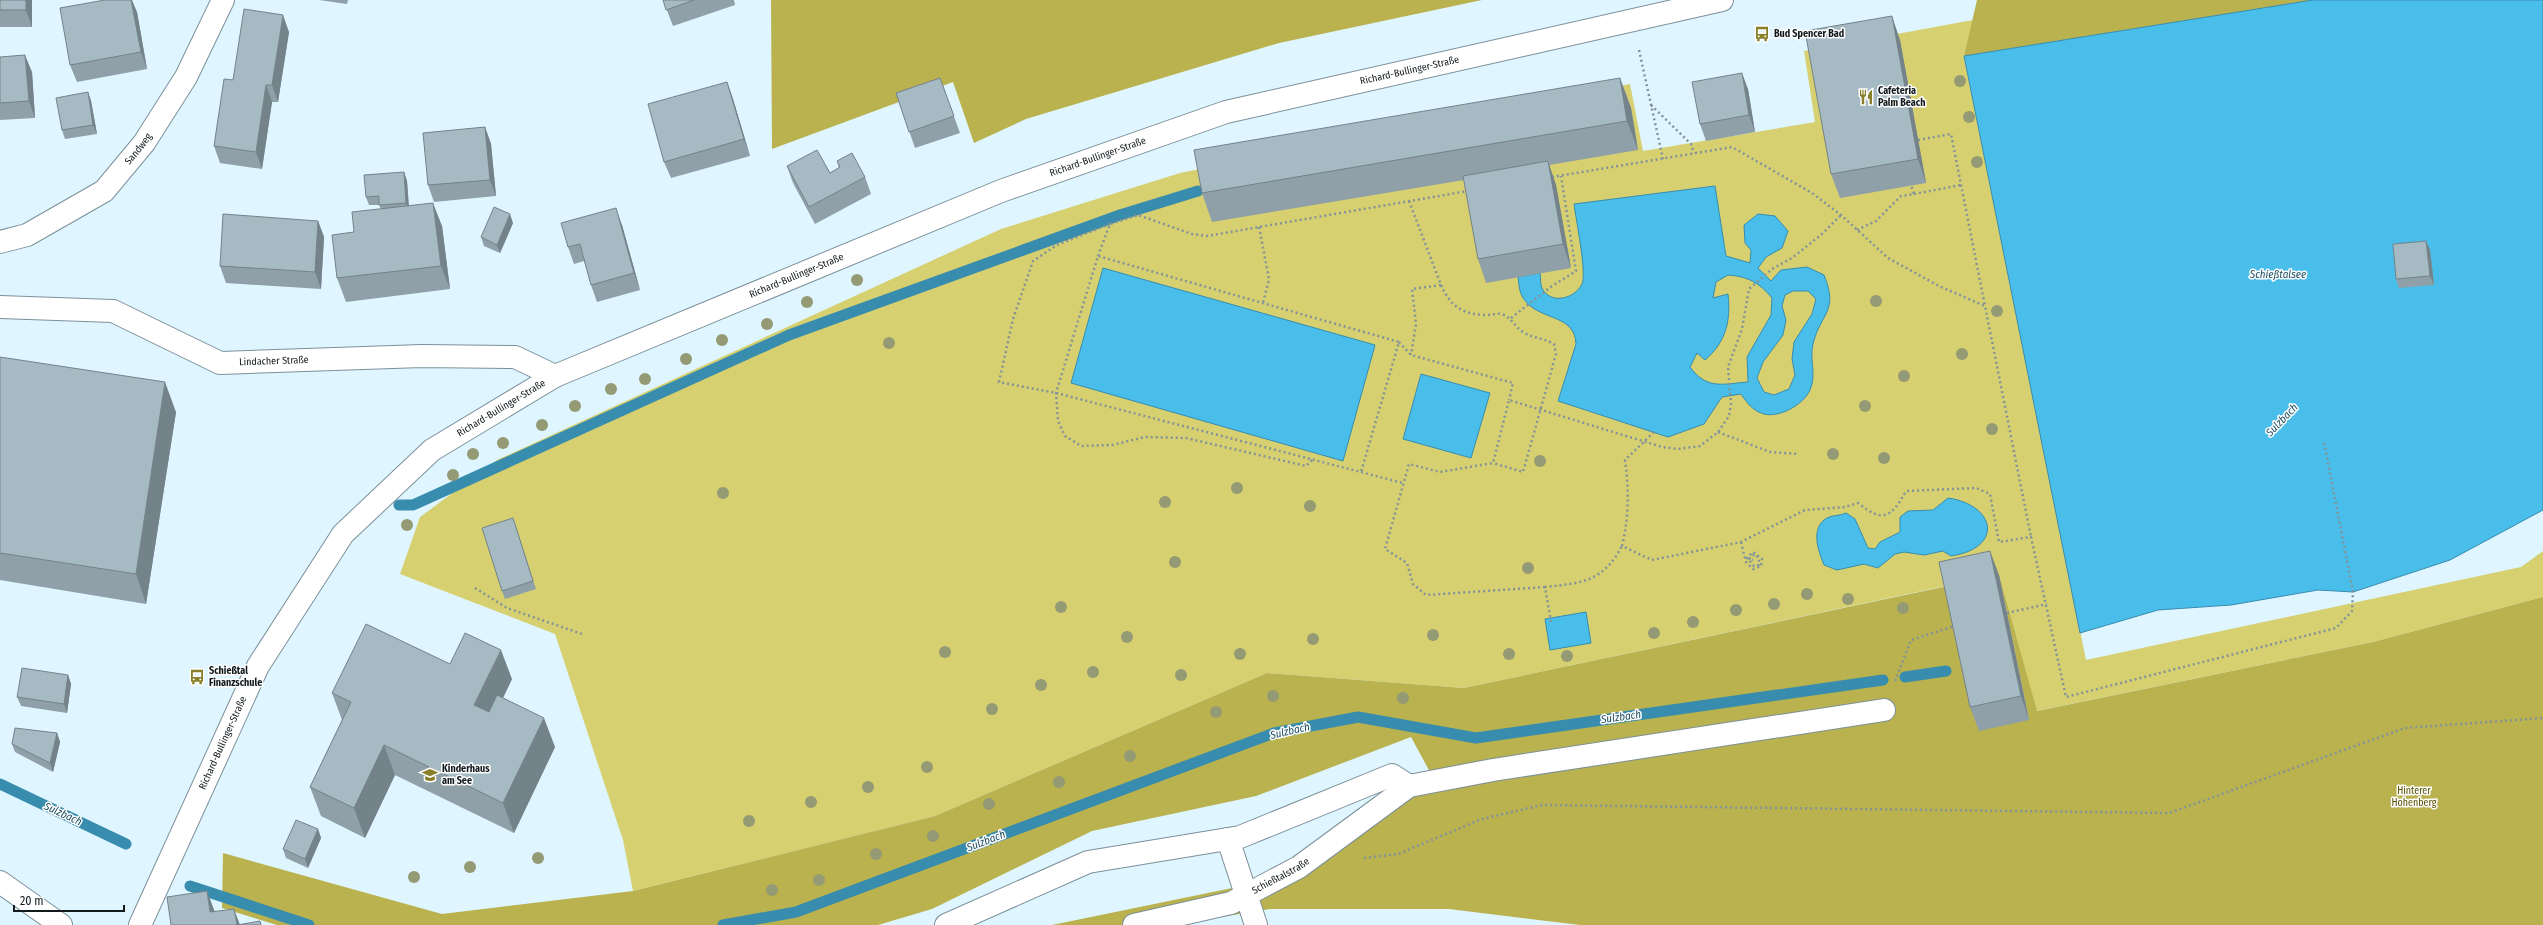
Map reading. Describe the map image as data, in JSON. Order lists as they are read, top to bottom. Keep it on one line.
{"streets":{"street":["Richard-Bullinger-Straße","Sandweg","Lindacher Straße","Schießtalstraße"]},"crossings":[["Richard-Bullinger-Straße","Lindacher Straße"]],"water":["Schießtalsee","Sulzbach"],"parks":["Hinterer Hohenberg"],"places":{"bus stop":["Bud Spencer Bad","Schießtal Finanzschule"],"restaurant":["Cafeteria Palm Beach"],"school or university":["Kinderhaus am See"]},"scale_bar":"20 m"}
